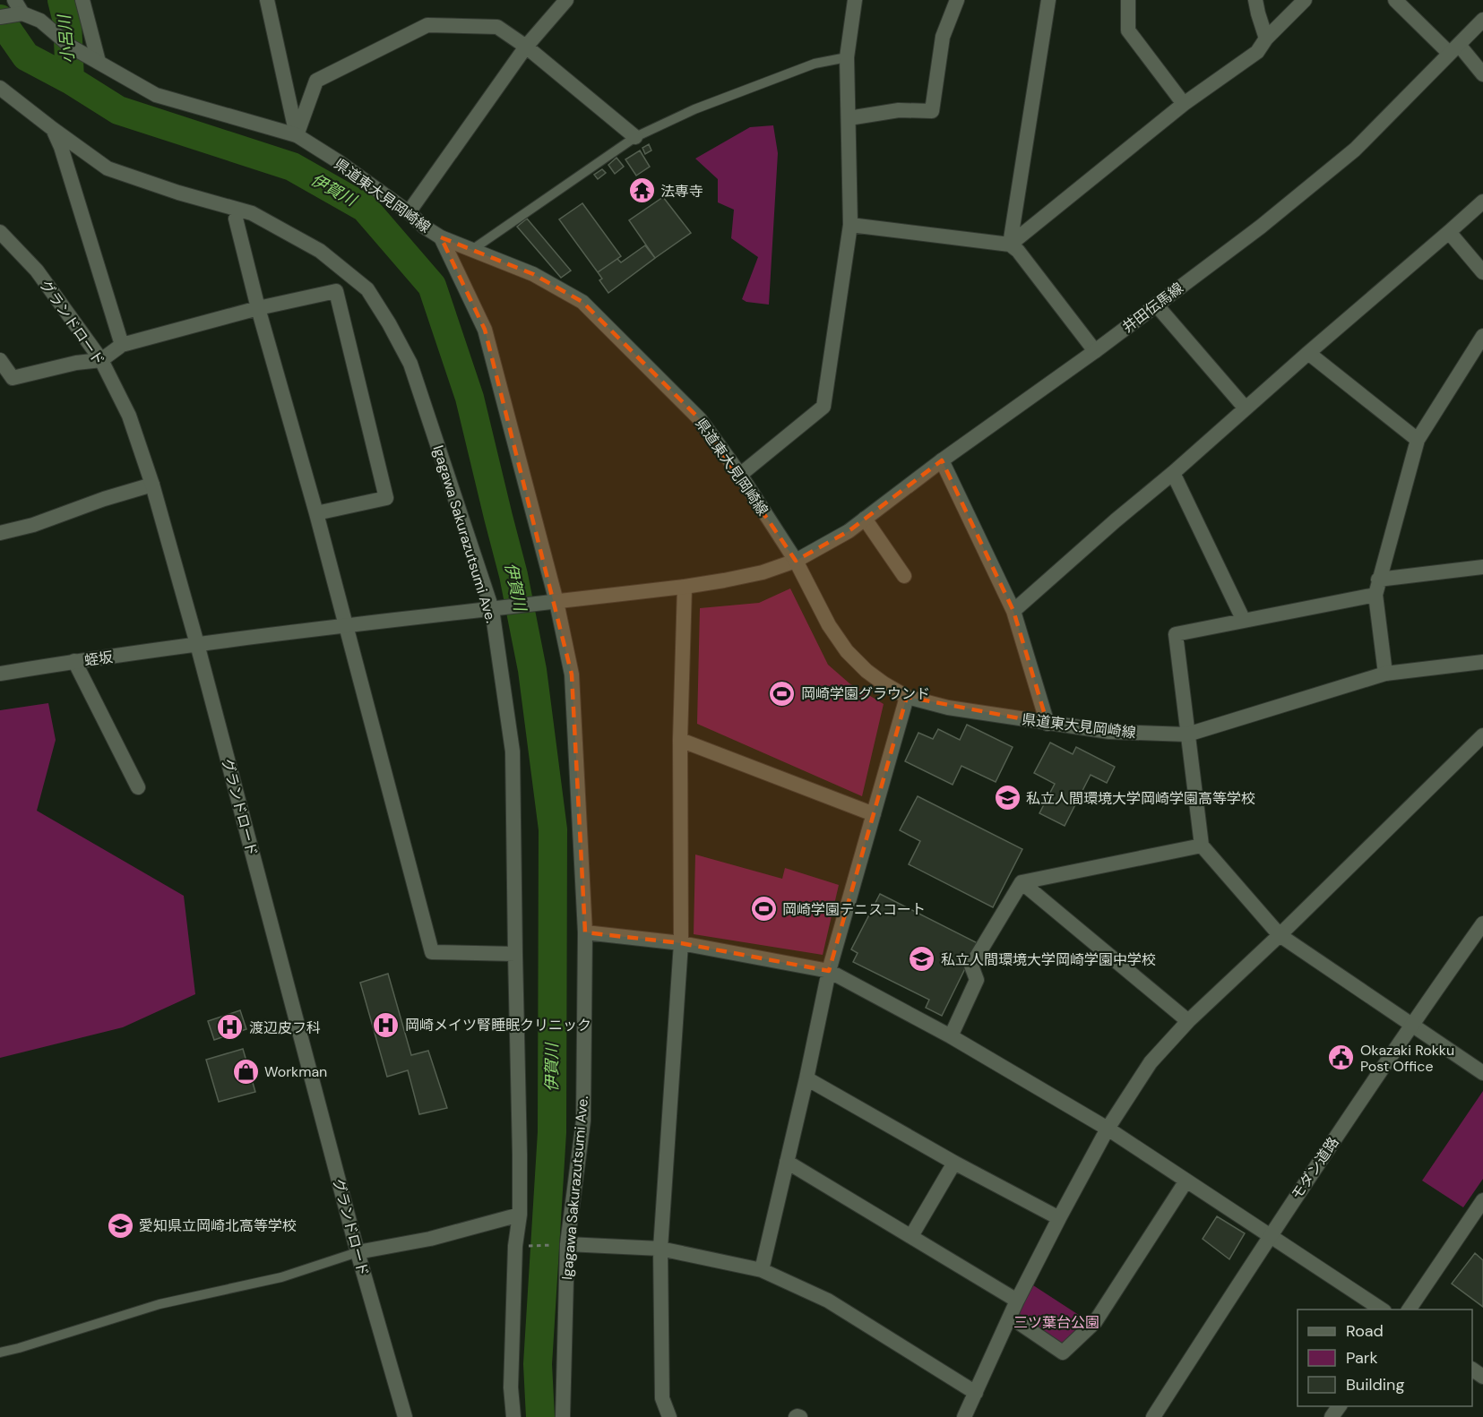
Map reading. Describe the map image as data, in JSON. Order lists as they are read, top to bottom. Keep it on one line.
{"streets":{"street":["県道東大見岡崎線","井田伝馬線","グランドロード","Igagawa Sakurazutsumi Ave.","蛭坂","モダン道路"]},"crossings":[["県道東大見岡崎線","井田伝馬線"],["県道東大見岡崎線","Igagawa Sakurazutsumi Ave."],["井田伝馬線","Igagawa Sakurazutsumi Ave."],["井田伝馬線","蛭坂"],["グランドロード","蛭坂"],["Igagawa Sakurazutsumi Ave.","蛭坂"]],"water":["小呂川","伊賀川"],"parks":["三ツ葉台公園"],"places":{"temple":["法専寺"],"sports":["岡崎学園グラウンド","岡崎学園テニスコート"],"school or university":["私立人間環境大学岡崎学園高等学校","私立人間環境大学岡崎学園中学校","愛知県立岡崎北高等学校"],"hospital":["岡崎メイツ腎睡眠クリニック","渡辺皮フ科"],"public building":["Okazaki Rokku Post Office"],"shop":["Workman"]},"legend":["Road","Park","Building"]}
